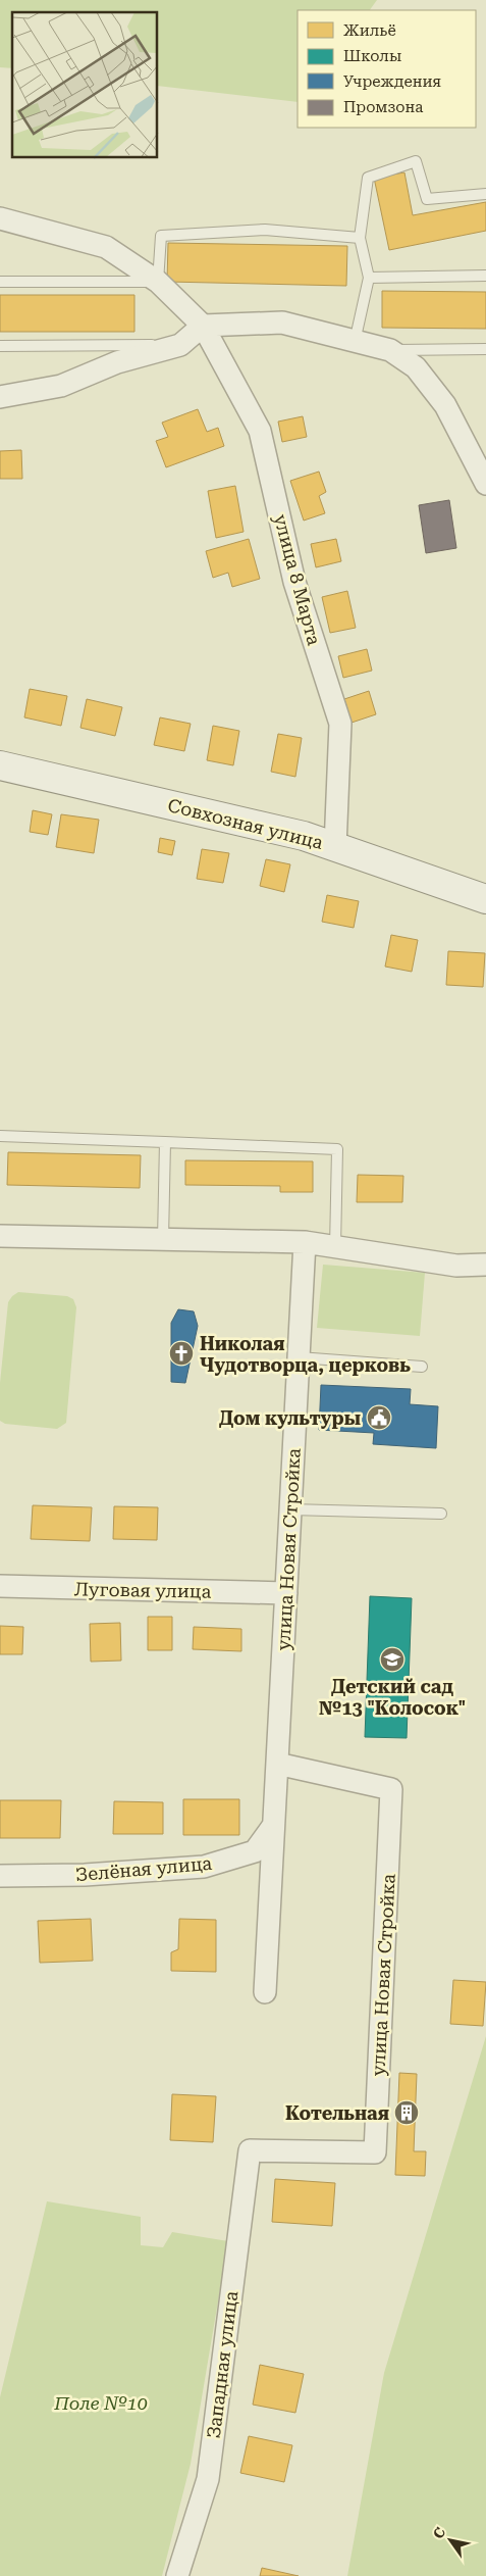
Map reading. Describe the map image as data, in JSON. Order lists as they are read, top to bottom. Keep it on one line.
{"streets":{"street":["улица 8 Марта","Совхозная улица","улица Новая Стройка","Луговая улица","Зелёная улица","Западная улица"]},"crossings":[["улица 8 Марта","Совхозная улица"],["улица Новая Стройка","Луговая улица"],["улица Новая Стройка","Зелёная улица"],["улица Новая Стройка","Западная улица"]],"parks":["Поле №10"],"places":{"church":["Николая Чудотворца, церковь"],"public building":["Дом культуры"],"school or university":["Детский сад №13 \"Колосок\""],"building":["Котельная"]},"legend":["Жильё","Школы","Учреждения","Промзона"],"north":"top left"}
